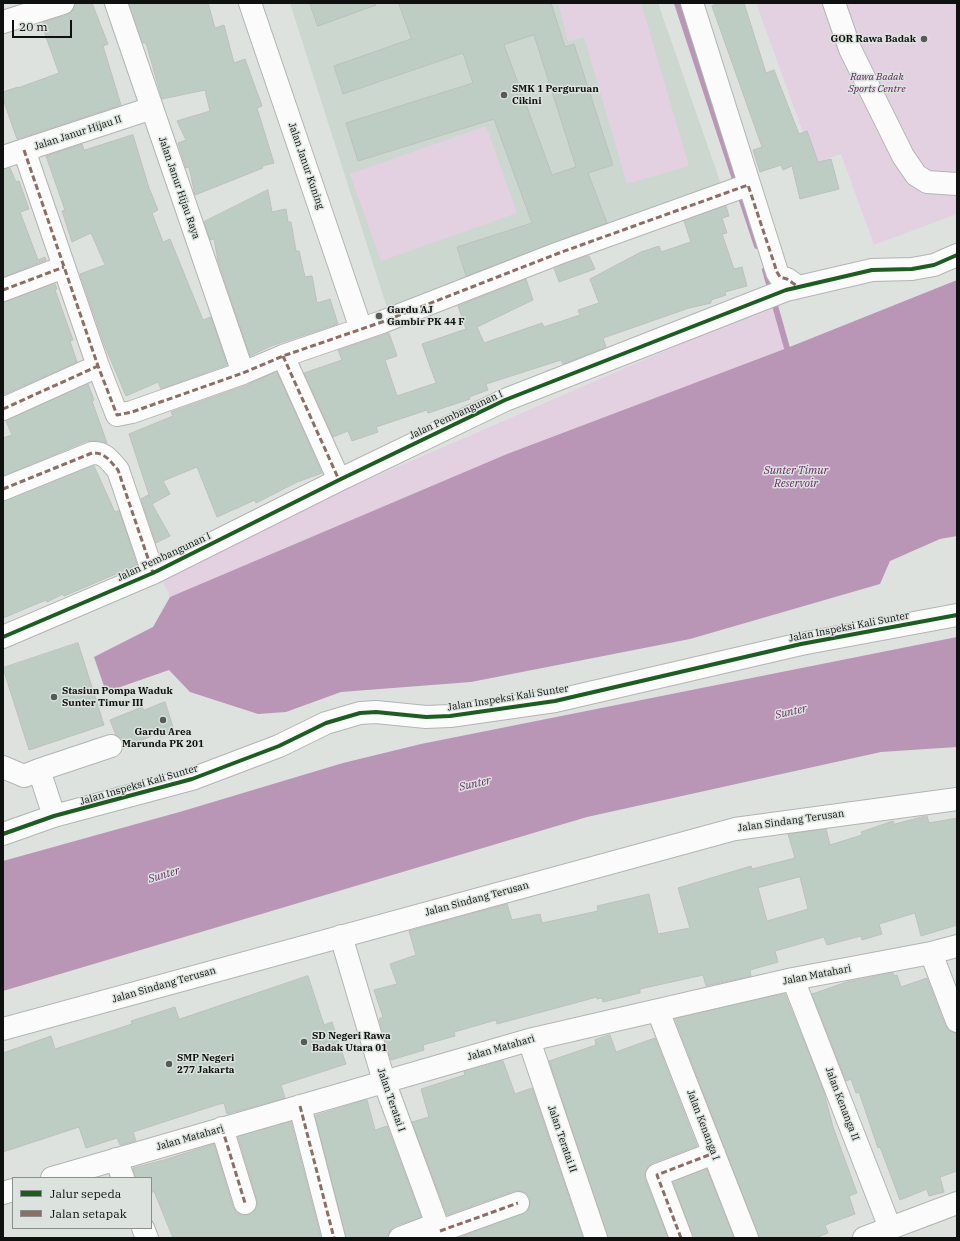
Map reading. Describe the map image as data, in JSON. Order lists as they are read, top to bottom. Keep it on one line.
{"streets":{"street":["Jalan Janur Hijau II","Jalan Janur Kuning","Jalan Janur Hijau Raya","Jalan Pembangunan I","Jalan Inspeksi Kali Sunter","Jalan Sindang Terusan","Jalan Matahari","Jalan Teratai I","Jalan Kenanga II","Jalan Kenanga I","Jalan Teratai II"]},"crossings":[["Jalan Janur Hijau II","Jalan Janur Hijau Raya"],["Jalan Sindang Terusan","Jalan Teratai I"],["Jalan Matahari","Jalan Teratai I"],["Jalan Matahari","Jalan Kenanga II"],["Jalan Matahari","Jalan Kenanga I"],["Jalan Matahari","Jalan Teratai II"]],"water":["Sunter Timur Reservoir","Sunter"],"parks":["Rawa Badak Sports Centre"],"places":["GOR Rawa Badak","SMK 1 Perguruan Cikini","Gardu AJ Gambir PK 44 F","Stasiun Pompa Waduk Sunter Timur III","Gardu Area Marunda PK 201","SD Negeri Rawa Badak Utara 01","SMP Negeri 277 Jakarta"],"legend":["Jalur sepeda","Jalan setapak"],"scale_bar":"20 m"}
